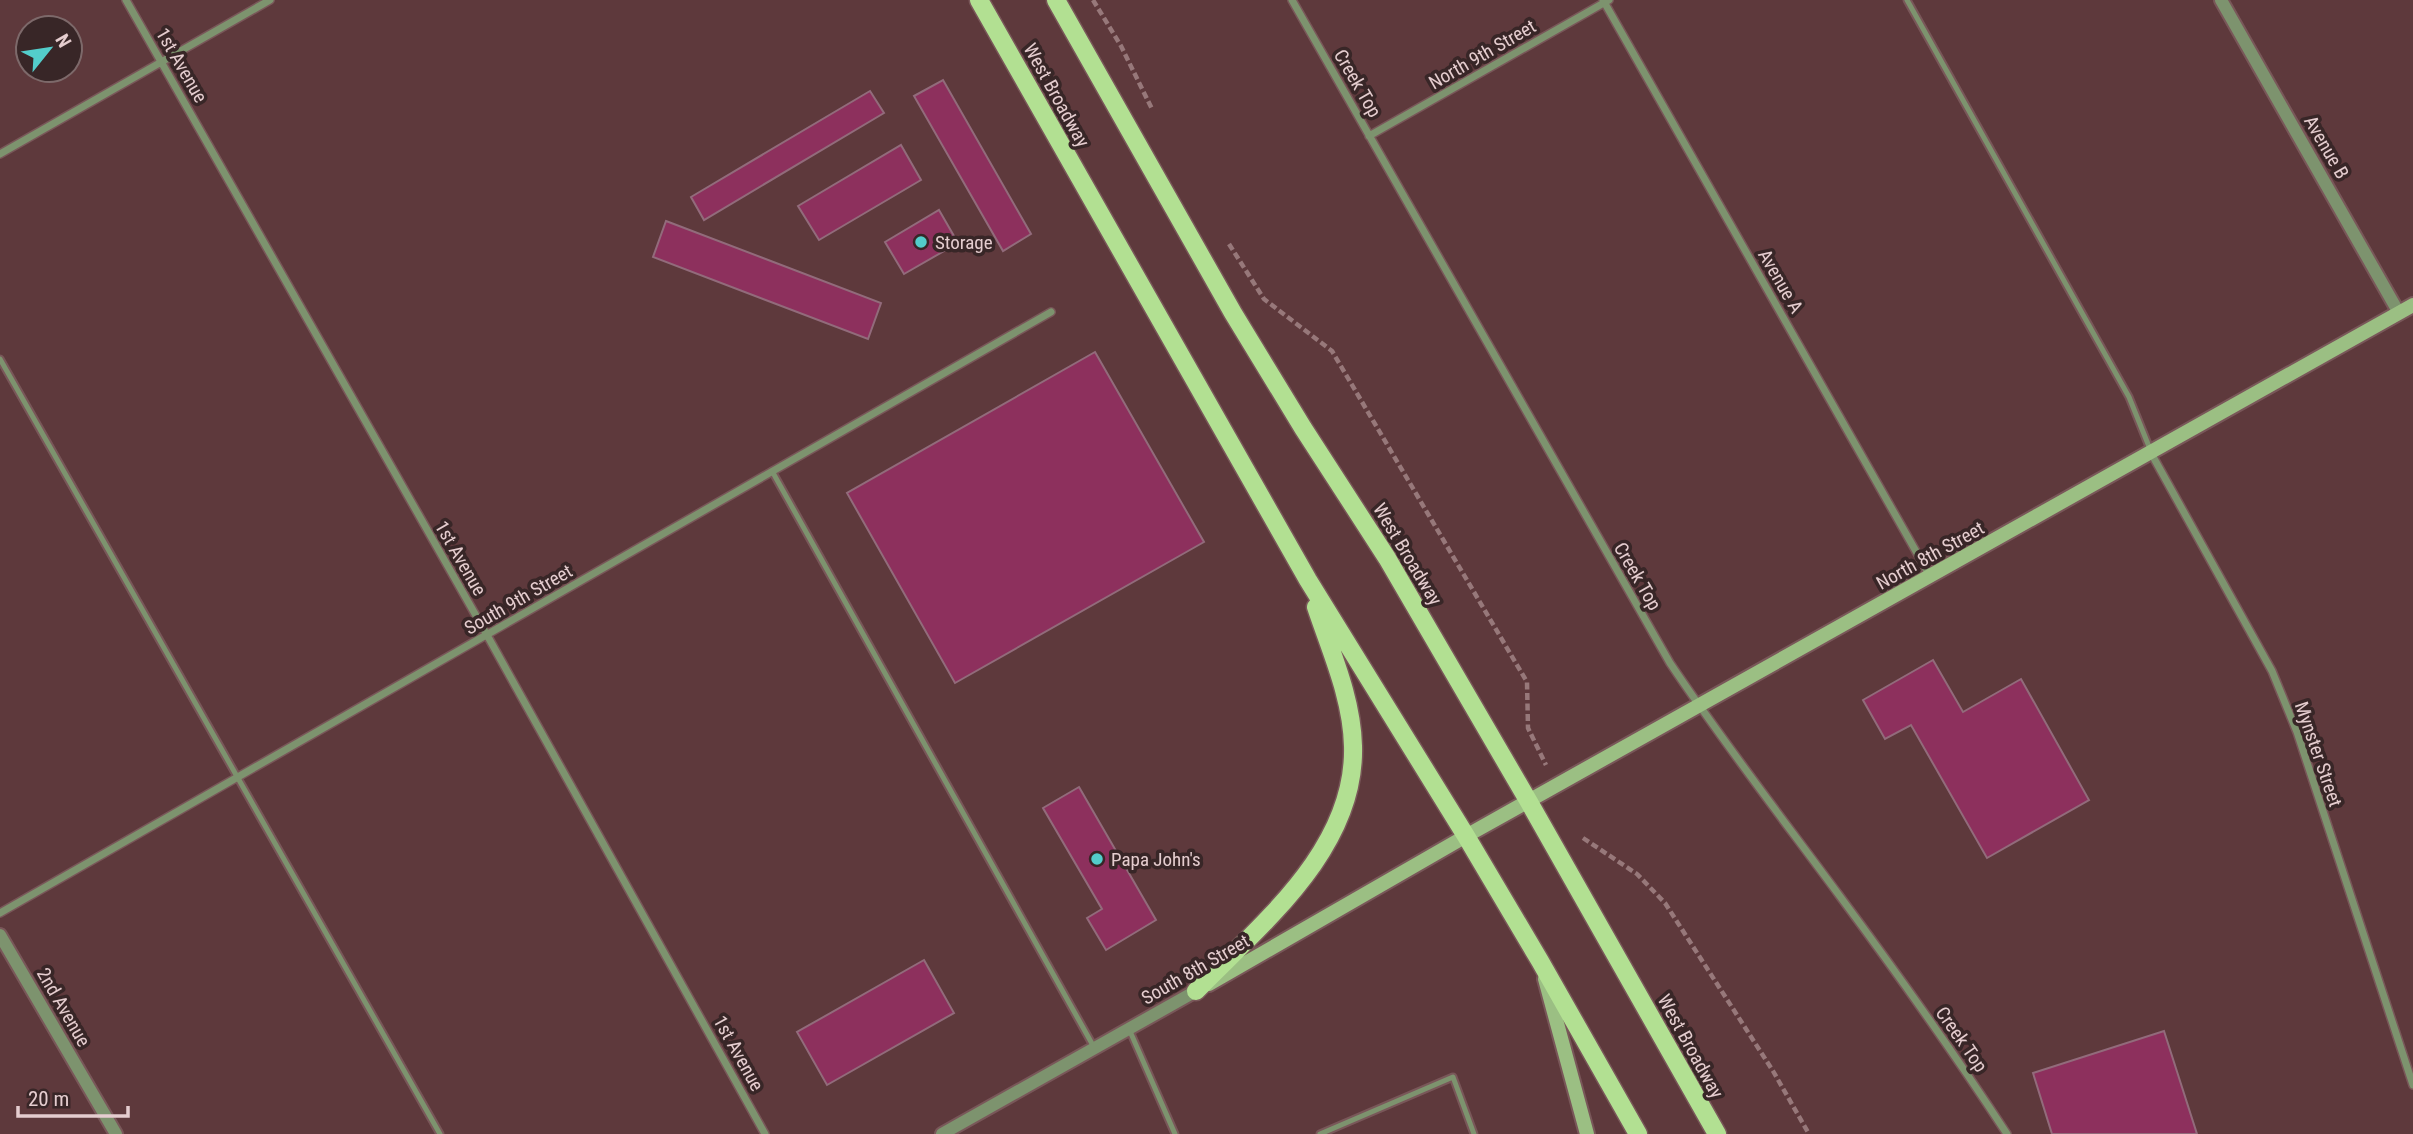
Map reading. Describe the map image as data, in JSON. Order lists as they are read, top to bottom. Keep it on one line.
{"streets":{"main road":["West Broadway","North 8th Street","South 8th Street"],"street":["North 9th Street","1st Avenue","Creek Top","Avenue B","Avenue A","South 9th Street","Mynster Street","2nd Avenue"]},"crossings":[["North 9th Street","Creek Top"],["North 9th Street","Avenue A"],["1st Avenue","South 9th Street"],["Creek Top","North 8th Street"],["West Broadway","North 8th Street"],["West Broadway","South 8th Street"],["Avenue B","North 8th Street"],["Avenue A","North 8th Street"],["North 8th Street","Mynster Street"],["North 8th Street","South 8th Street"]],"places":["Storage","Papa John's"],"scale_bar":"20 m","north":"top right"}
